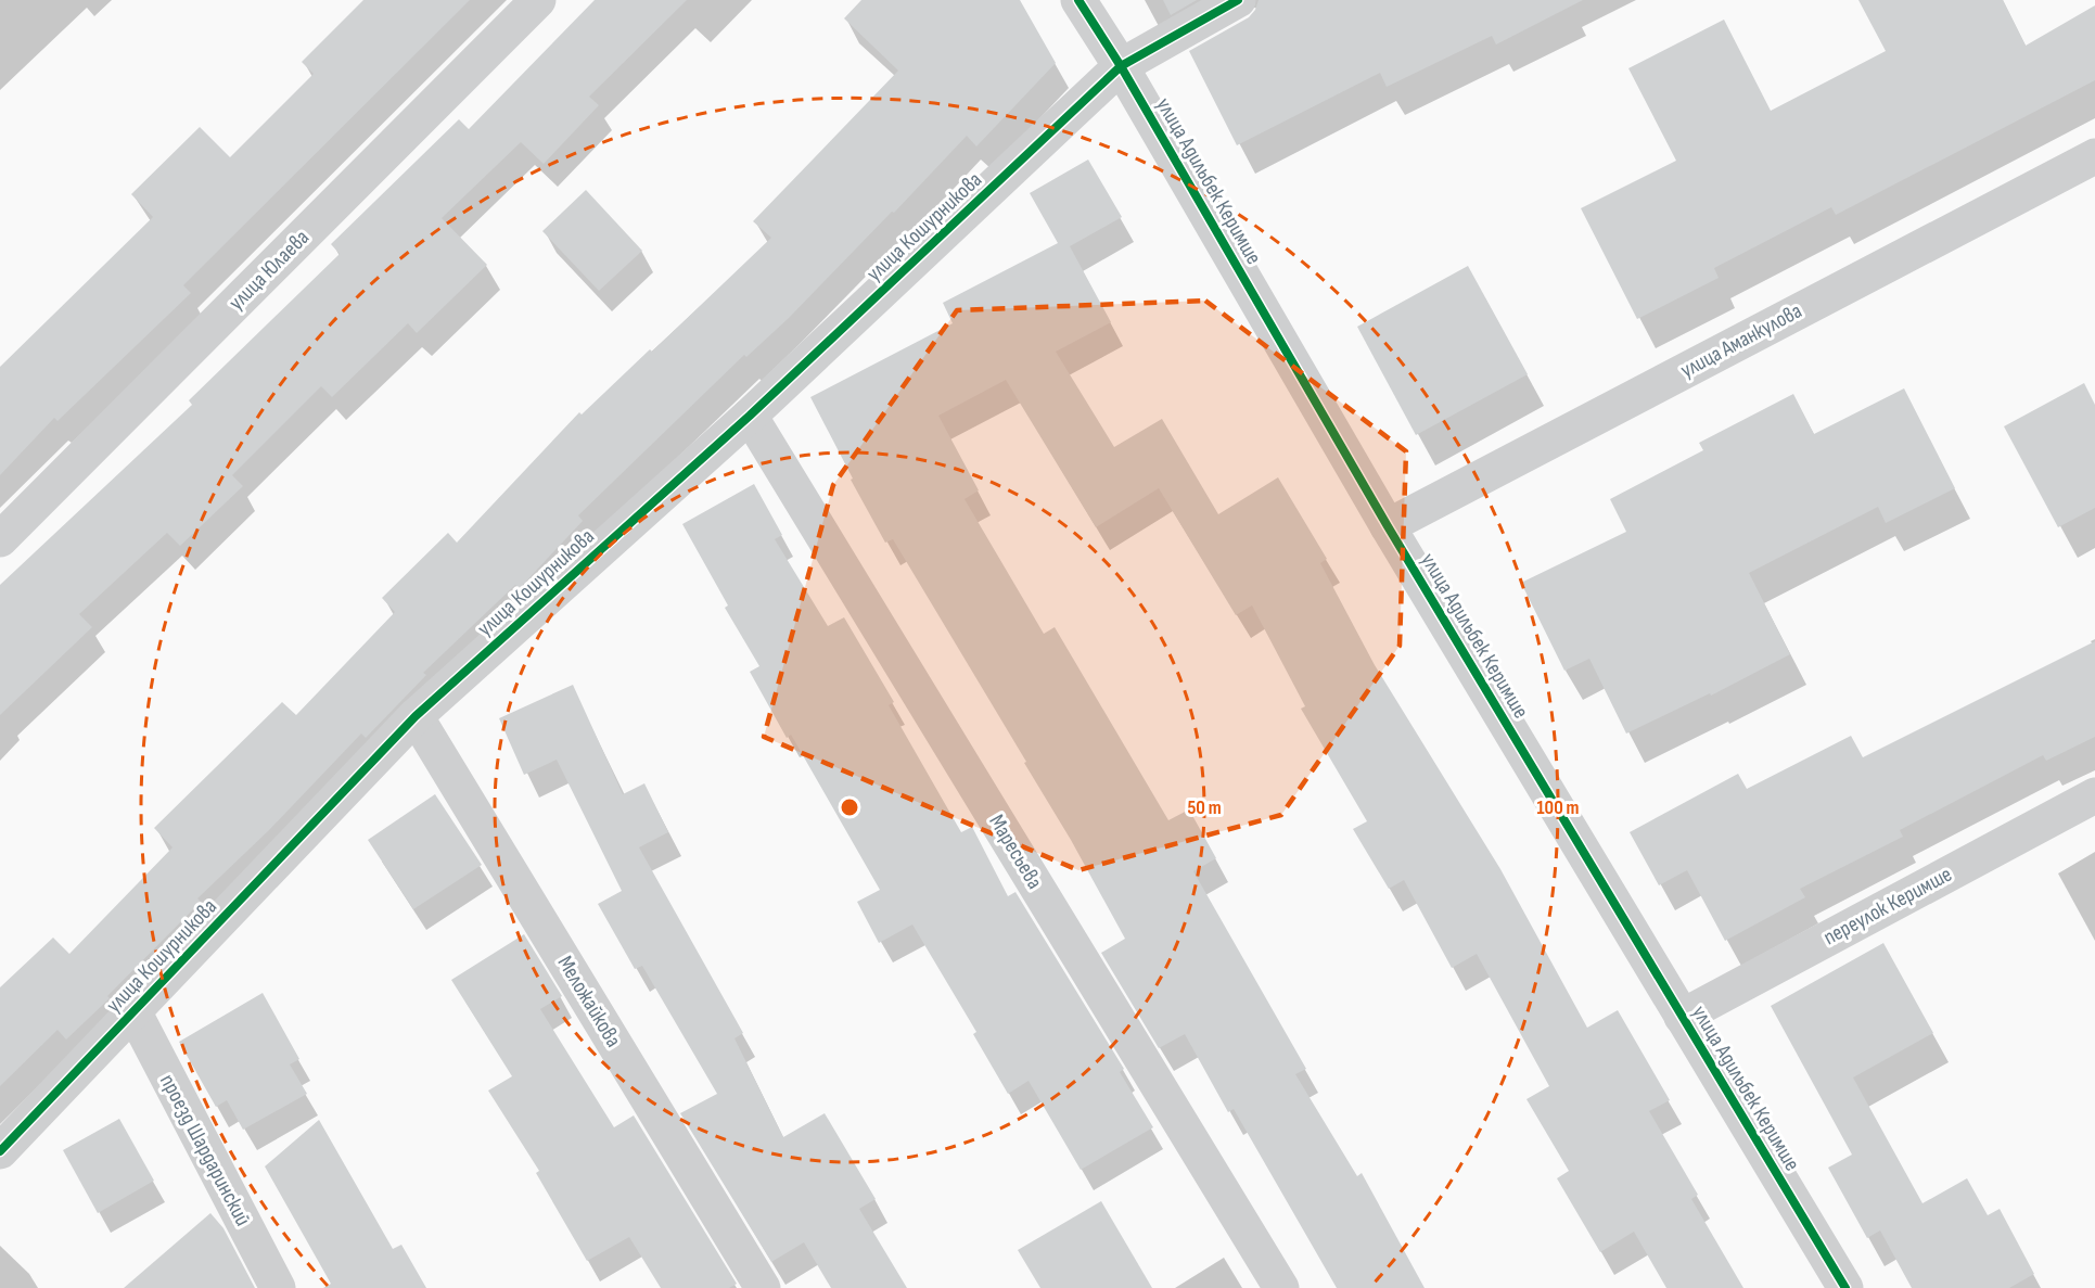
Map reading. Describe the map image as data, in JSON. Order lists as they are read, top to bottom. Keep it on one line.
{"streets":{"street":["улица Адильбек Керимше","улица Кошурникова","улица Юлаева","улица Аманкулова","Маресьева","переулок Керимше","Меложайкова","проезд Шардаринский"]},"crossings":[["улица Адильбек Керимше","улица Кошурникова"],["улица Адильбек Керимше","улица Аманкулова"],["улица Адильбек Керимше","переулок Керимше"],["улица Кошурникова","Маресьева"],["улица Кошурникова","Меложайкова"],["улица Кошурникова","проезд Шардаринский"]],"rings":["50 m","100 m"]}
